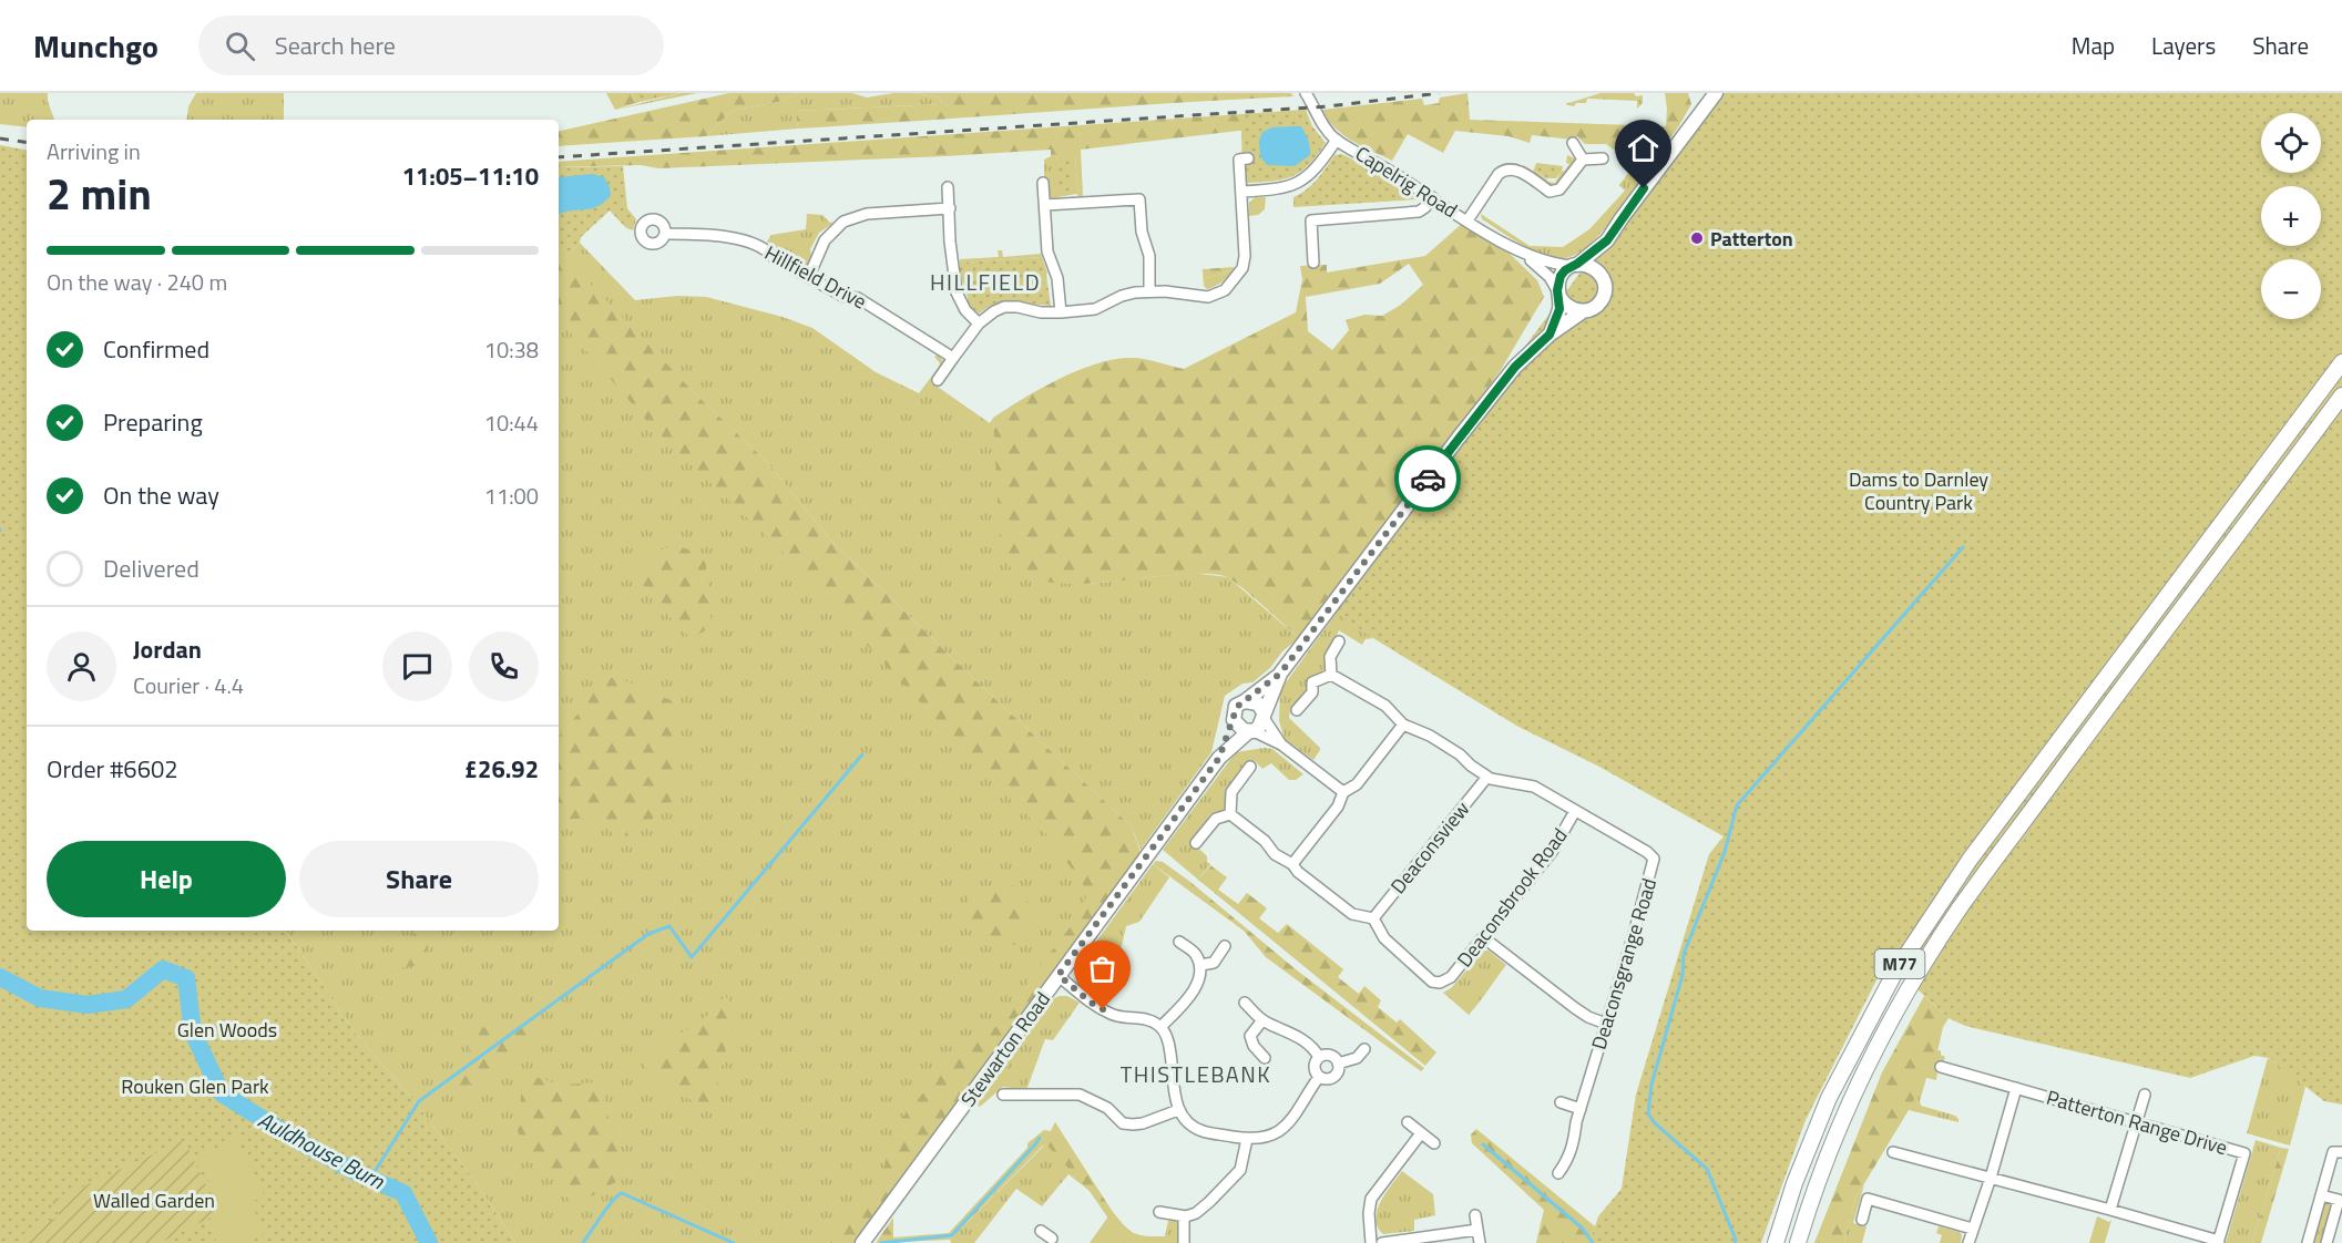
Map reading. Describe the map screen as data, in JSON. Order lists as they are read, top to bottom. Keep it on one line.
{"streets":{"highway":["M77"],"main road":["Stewarton Road"],"street":["Capelrig Road","Hillfield Drive","Deaconsview","Deaconsbrook Road","Deaconsgrange Road","Patterton Range Drive"]},"crossings":[["Deaconsview","Deaconsbrook Road"],["Deaconsview","Deaconsgrange Road"],["Deaconsbrook Road","Deaconsgrange Road"]],"districts":["HILLFIELD","THISTLEBANK"],"water":["Auldhouse Burn"],"parks":["Dams to Darnley Country Park","Glen Woods","Rouken Glen Park","Walled Garden"],"places":["Patterton"],"page":{"header":"Munchgo","search":"Search here","nav":["Map","Layers","Share"],"map_buttons":["+","−"],"heading":["2 min","Arriving in","11:05–11:10"],"panel":["Jordan","Courier · 4.4","Order #6602","£26.92"],"bar":"On the way · 240 m","list":[["Confirmed","10:38"],["Preparing","10:44"],["On the way","11:00"],"Delivered"],"buttons":["Help","Share"]}}
